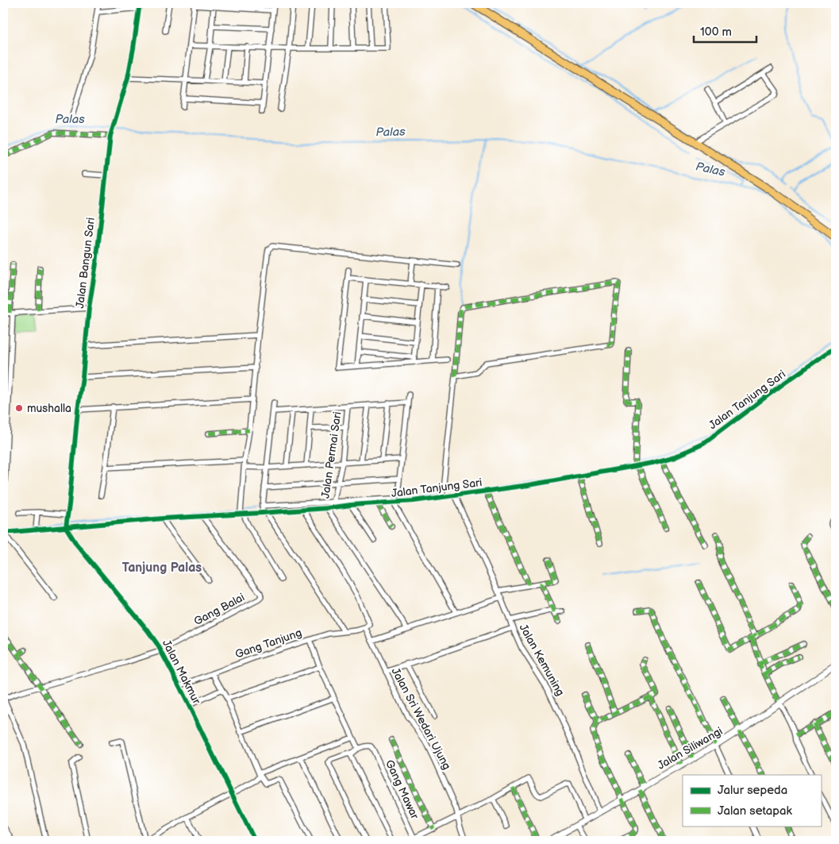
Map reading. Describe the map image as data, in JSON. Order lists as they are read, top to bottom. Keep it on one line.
{"streets":{"street":["Jalan Bangun Sari","Jalan Tanjung Sari","Jalan Permai Sari","Gang Balai","Gang Tanjung","Jalan Kemuning","Jalan Makmur","Jalan Sri Wedari Ujung","Jalan Siliwangi","Gang Mawar"]},"crossings":[["Jalan Bangun Sari","Jalan Tanjung Sari"],["Jalan Bangun Sari","Jalan Makmur"],["Jalan Tanjung Sari","Jalan Permai Sari"],["Jalan Tanjung Sari","Gang Balai"],["Jalan Tanjung Sari","Jalan Kemuning"],["Jalan Tanjung Sari","Jalan Makmur"],["Gang Balai","Jalan Makmur"],["Gang Tanjung","Jalan Makmur"],["Gang Tanjung","Jalan Sri Wedari Ujung"],["Jalan Kemuning","Jalan Siliwangi"]],"districts":["Tanjung Palas"],"water":["Palas"],"places":["mushalla"],"legend":["Jalur sepeda","Jalan setapak"],"scale_bar":"100 m"}
